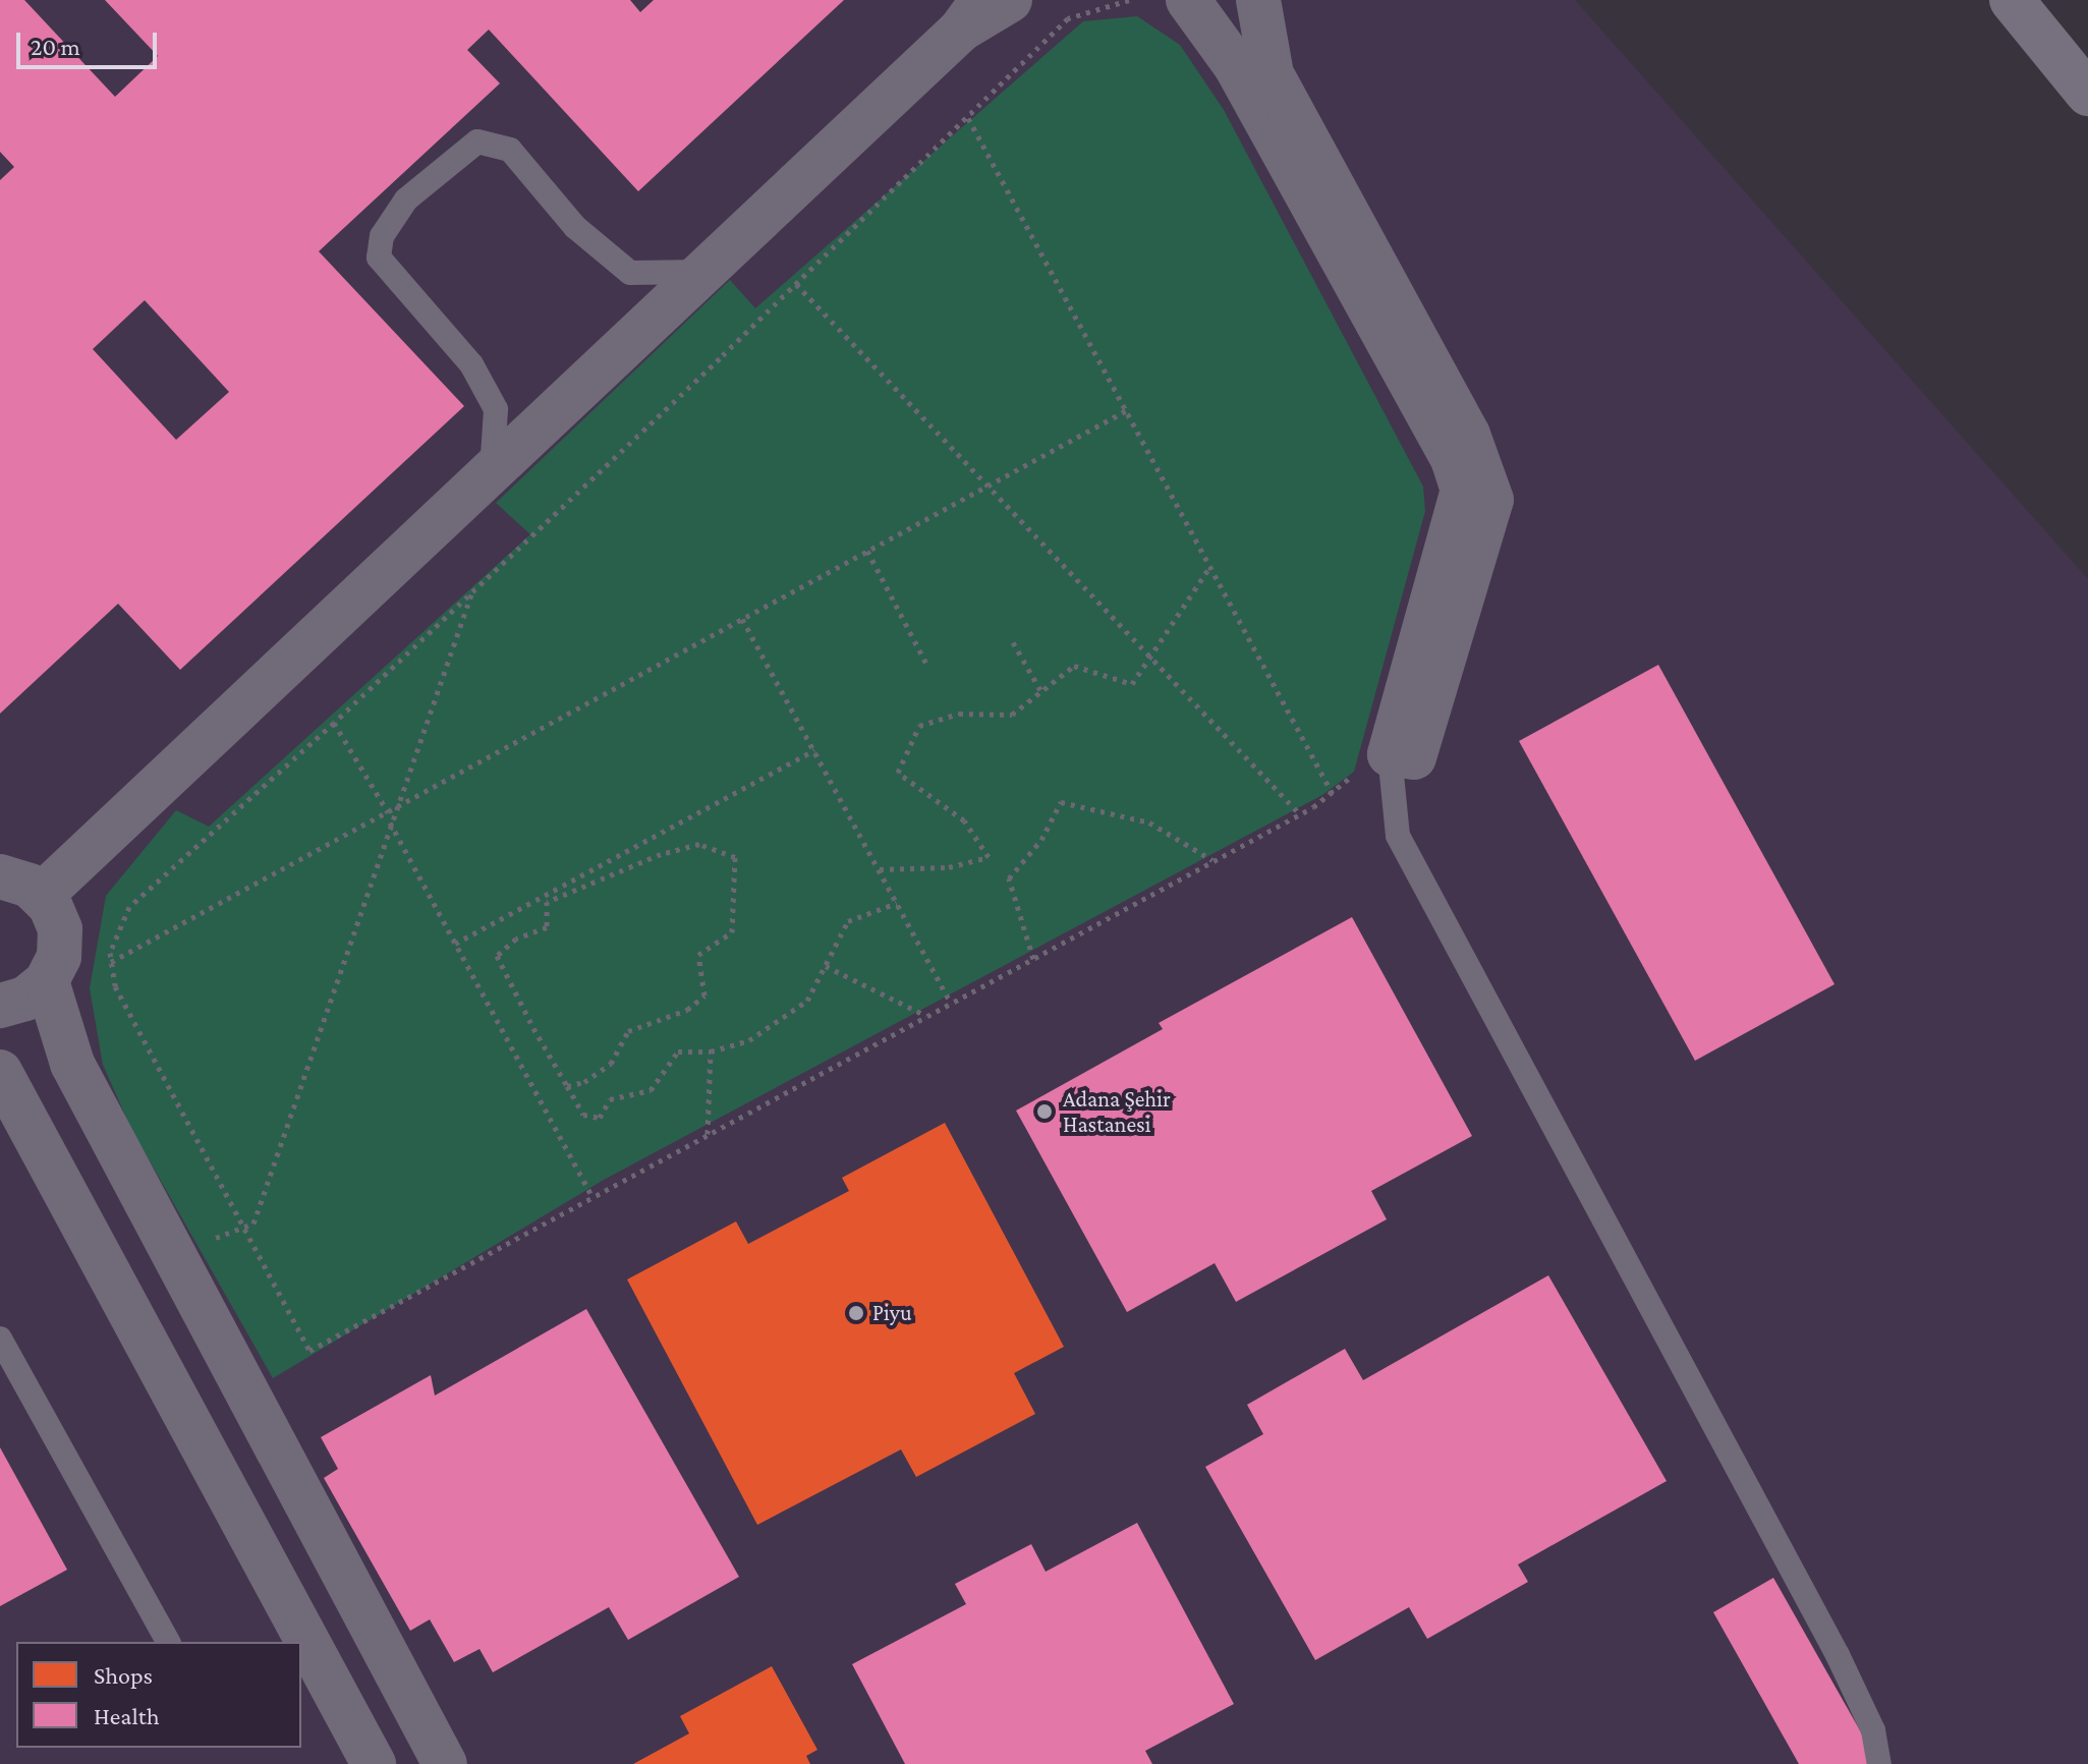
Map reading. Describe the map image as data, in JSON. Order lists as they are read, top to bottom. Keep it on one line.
{"places":["Adana Şehir Hastanesi","Piyu"],"legend":["Shops","Health"],"scale_bar":"20 m"}
